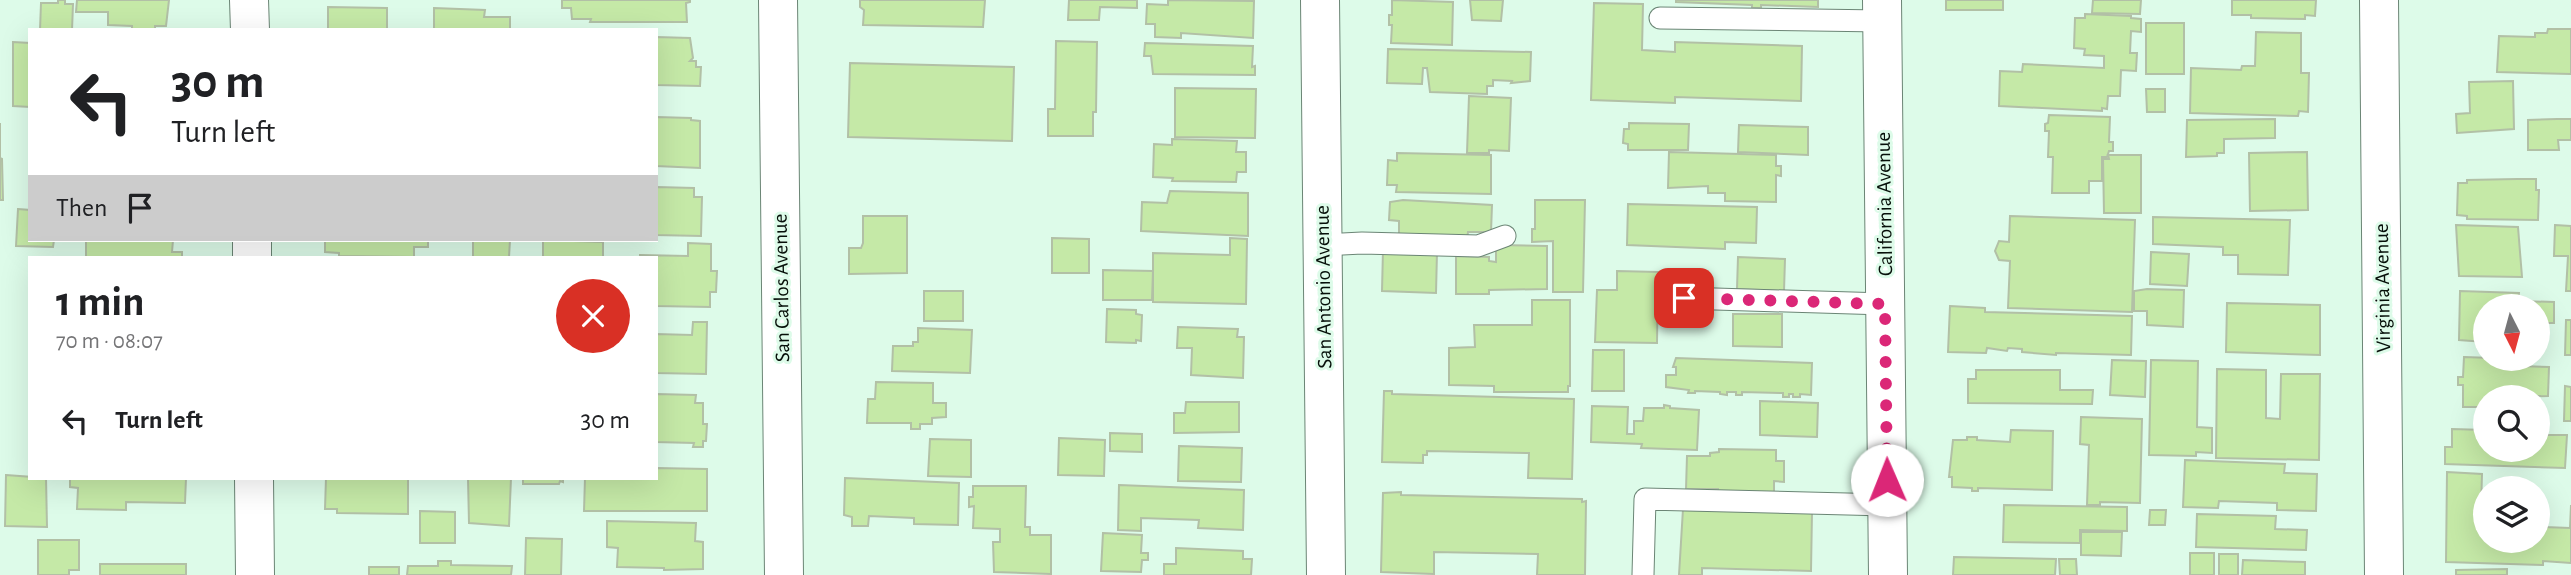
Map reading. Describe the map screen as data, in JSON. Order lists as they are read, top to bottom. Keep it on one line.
{"streets":{"street":["California Avenue","San Antonio Avenue","San Carlos Avenue","Virginia Avenue"]},"north":"bottom","page":{"turn":["30 m","Turn left"],"then":"Then","heading":["1 min","70 m · 08:07"],"list":[{"name":"Turn left","value":"30 m"}]}}
